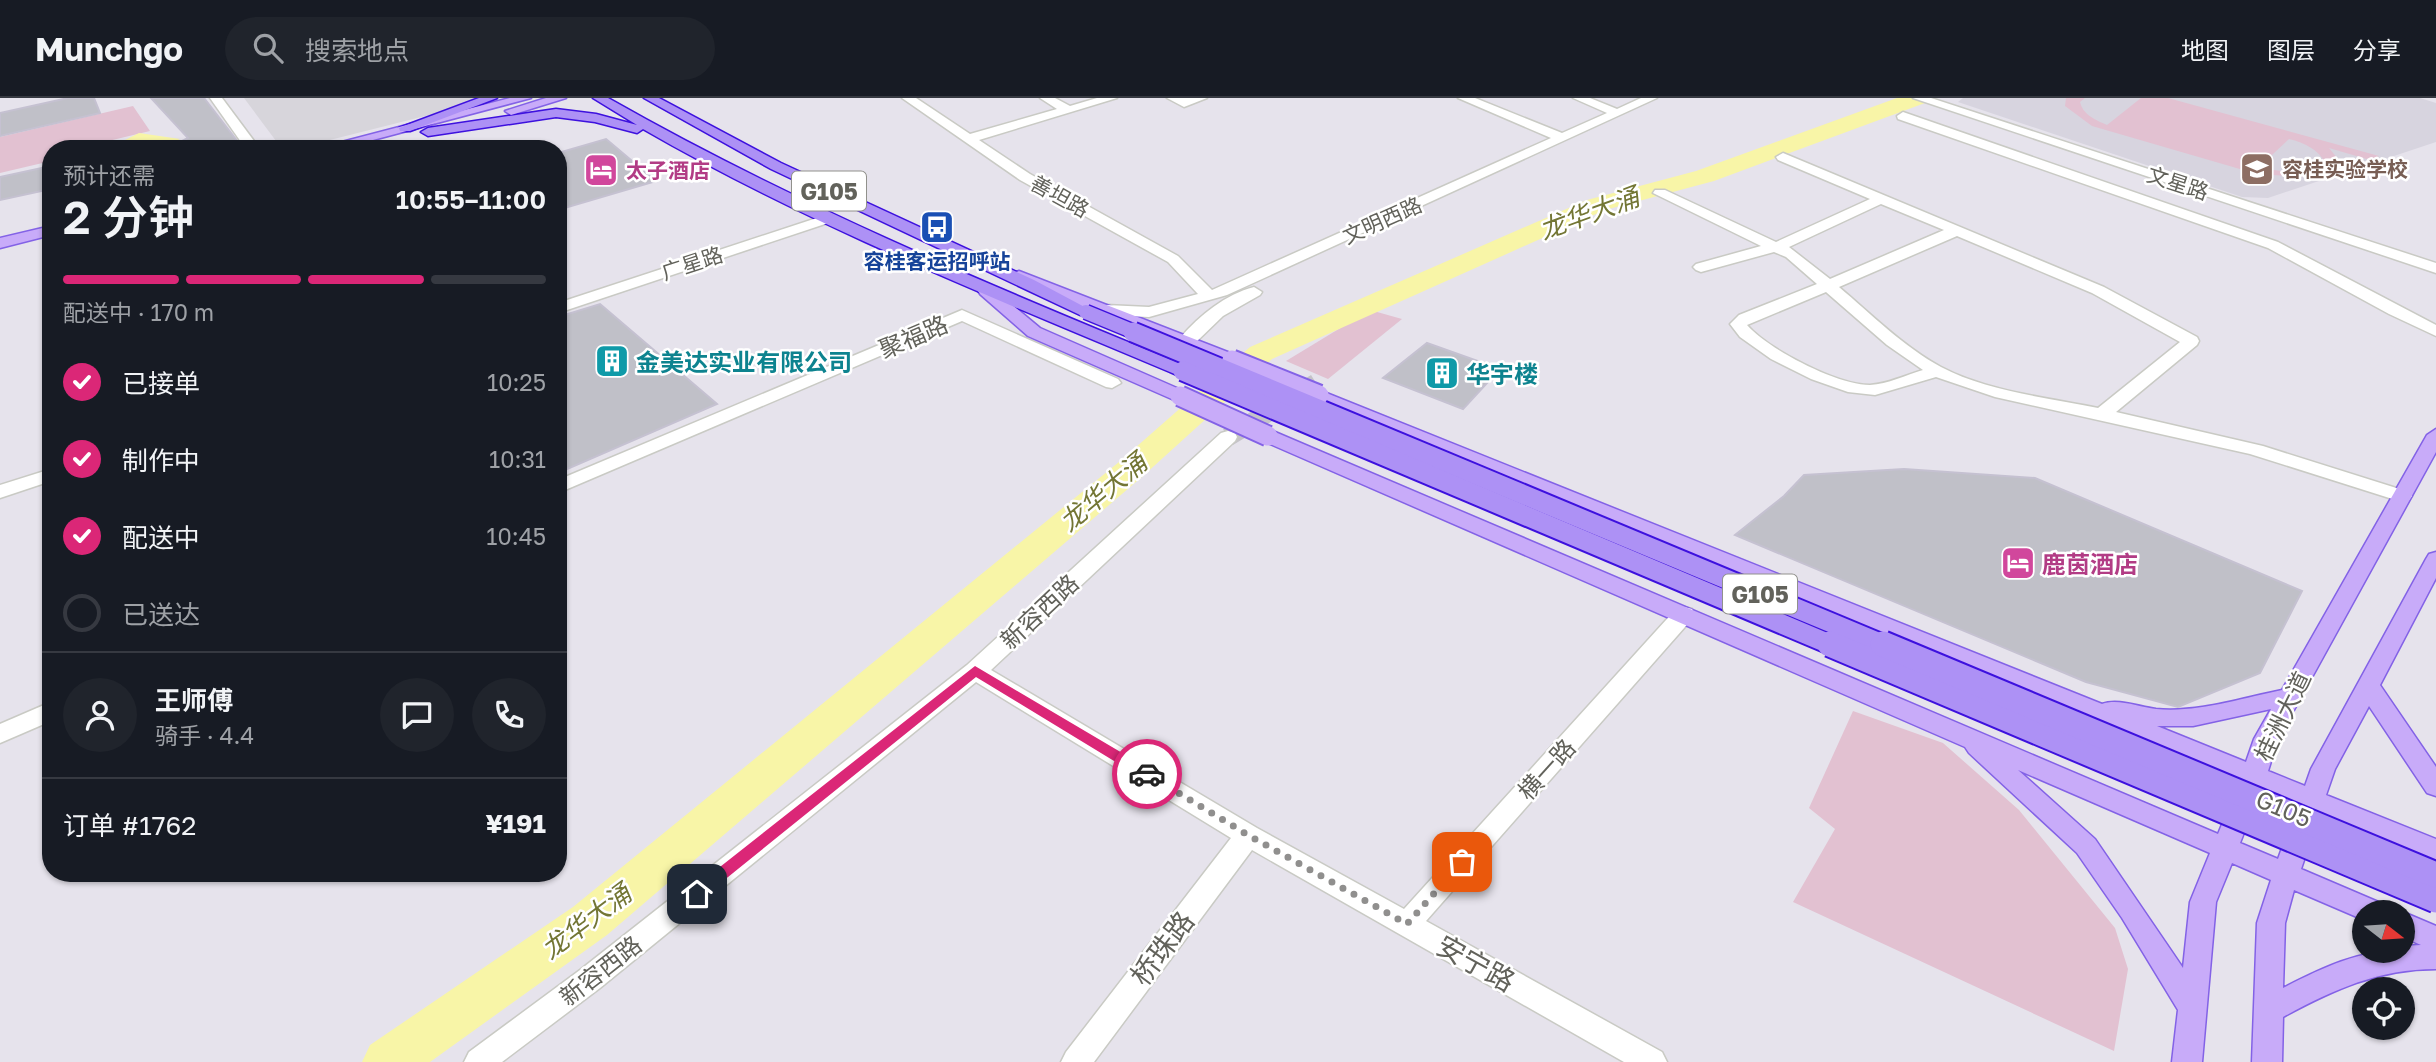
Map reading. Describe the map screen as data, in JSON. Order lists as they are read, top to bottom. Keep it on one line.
{"streets":{"highway":["G105"],"main road":["桂洲大道"],"street":["文星路","善坦路","文明西路","广星路","聚福路","新容西路","横一路","桥珠路","安宁路"]},"crossings":[["G105","文明西路"],["G105","广星路"],["善坦路","文明西路"],["新容西路","安宁路"],["横一路","安宁路"],["桥珠路","安宁路"]],"water":["龙华大涌"],"places":{"school or university":["容桂实验学校"],"hotel":["太子酒店","鹿茵酒店"],"bus stop":["容桂客运招呼站"],"building":["金美达实业有限公司","华宇楼"]},"north":"right","page":{"header":"Munchgo","search":"搜索地点","nav":["地图","图层","分享"],"heading":["2 分钟","预计还需","10:55–11:00"],"panel":["王师傅","骑手 · 4.4","订单 #1762","¥191"],"bar":"配送中 · 170 m","list":[["已接单","10:25"],["制作中","10:31"],["配送中","10:45"],"已送达"]}}
